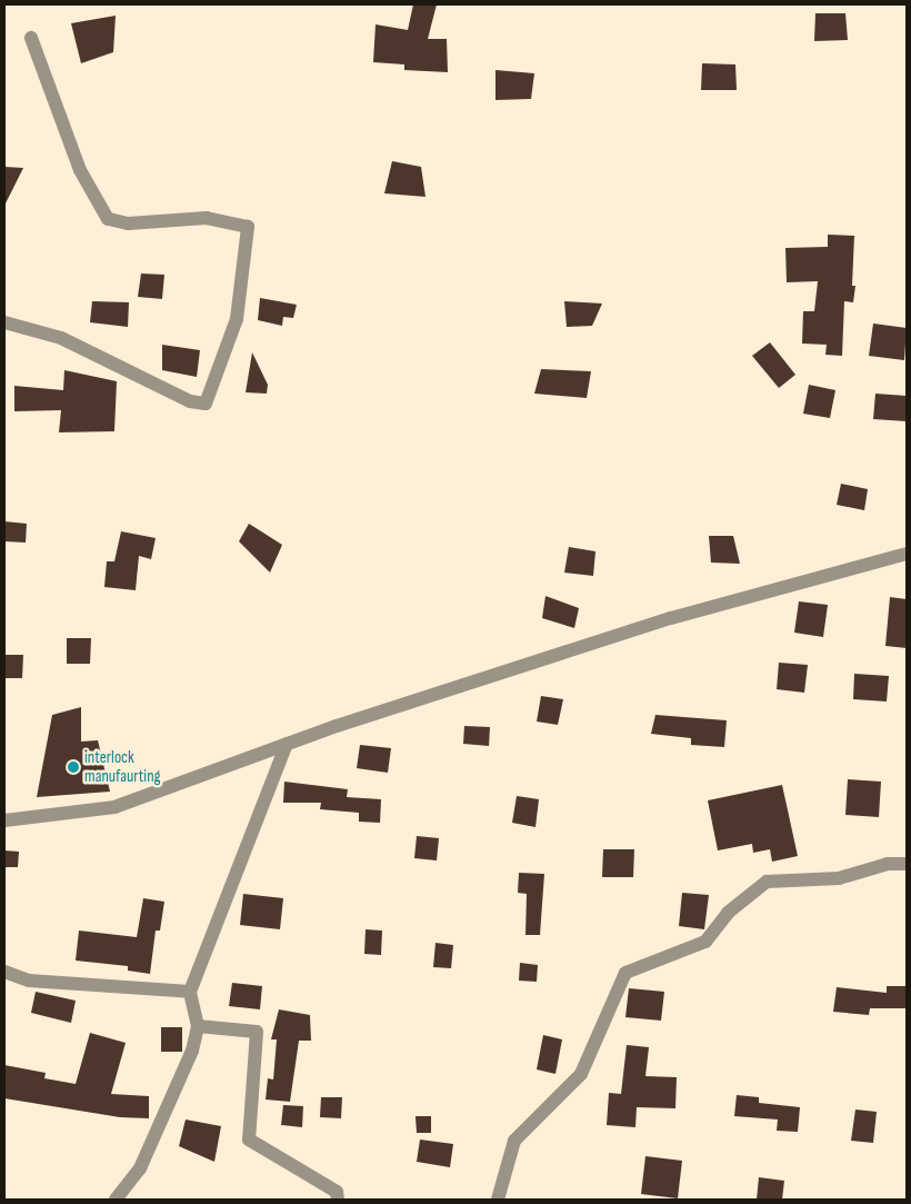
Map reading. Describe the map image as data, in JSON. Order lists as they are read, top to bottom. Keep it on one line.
{"places":["interlock manufaurting"]}
